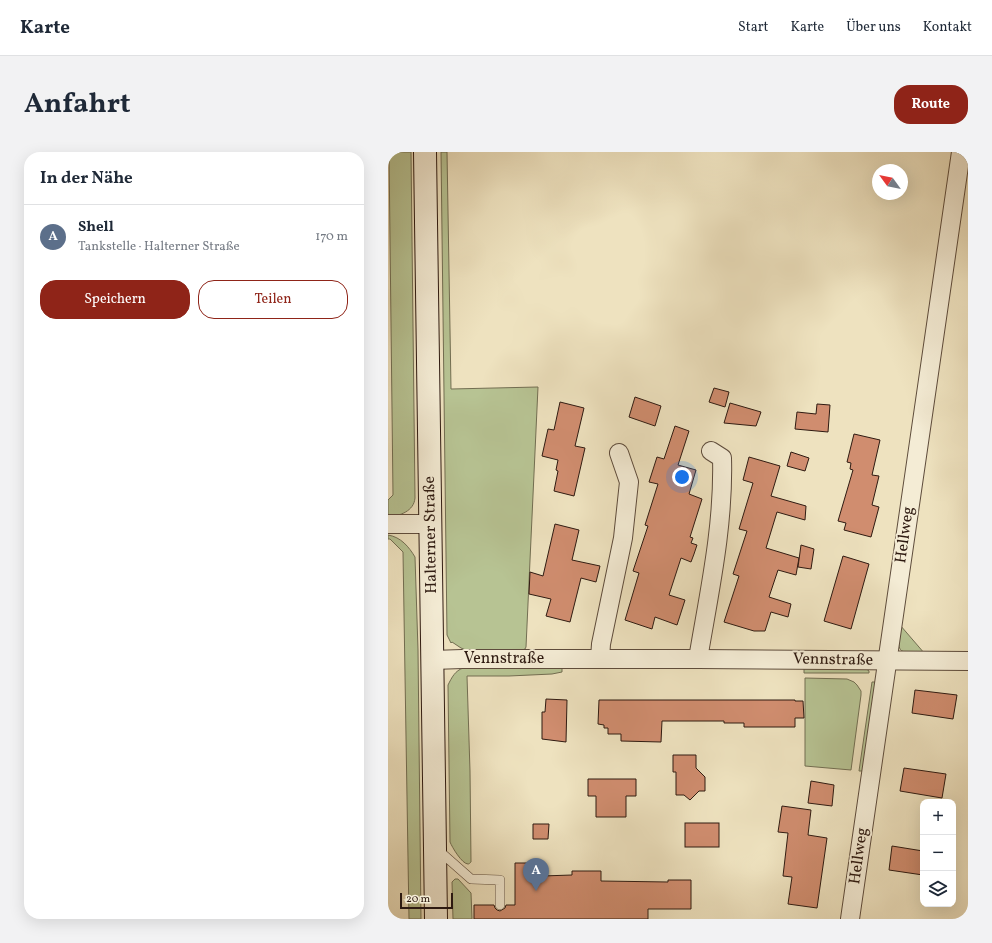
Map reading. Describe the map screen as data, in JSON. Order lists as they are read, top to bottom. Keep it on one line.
{"streets":{"main road":["Halterner Straße"],"street":["Hellweg","Vennstraße"]},"crossings":[["Halterner Straße","Vennstraße"],["Hellweg","Vennstraße"]],"scale_bar":"20 m","north":"top left","page":{"header":"Karte","nav":["Start","Karte","Über uns","Kontakt"],"title":"Anfahrt","buttons":["Route",["Speichern","Teilen"]],"heading":"In der Nähe","list":[{"mark":"A","name":"Shell","note":"Tankstelle · Halterner Straße","value":"170 m"}],"map_buttons":["+","−"],"pins":"A","scale":"20 m"}}
